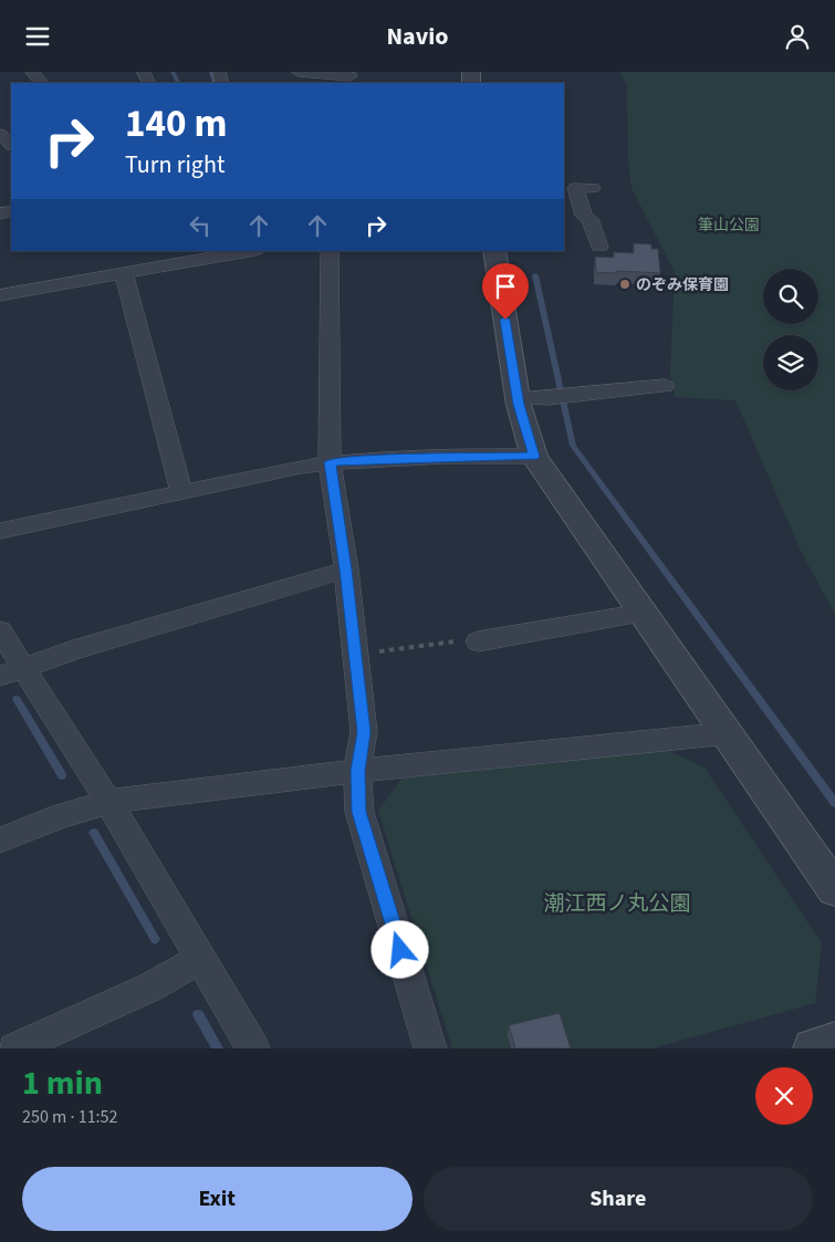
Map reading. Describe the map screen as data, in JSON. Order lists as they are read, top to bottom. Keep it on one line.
{"parks":["筆山公園","潮江西ノ丸公園"],"places":["のぞみ保育園"],"page":{"header":"Navio","turn":["140 m","Turn right"],"heading":["1 min","250 m · 11:52"],"buttons":["Exit","Share"]}}
